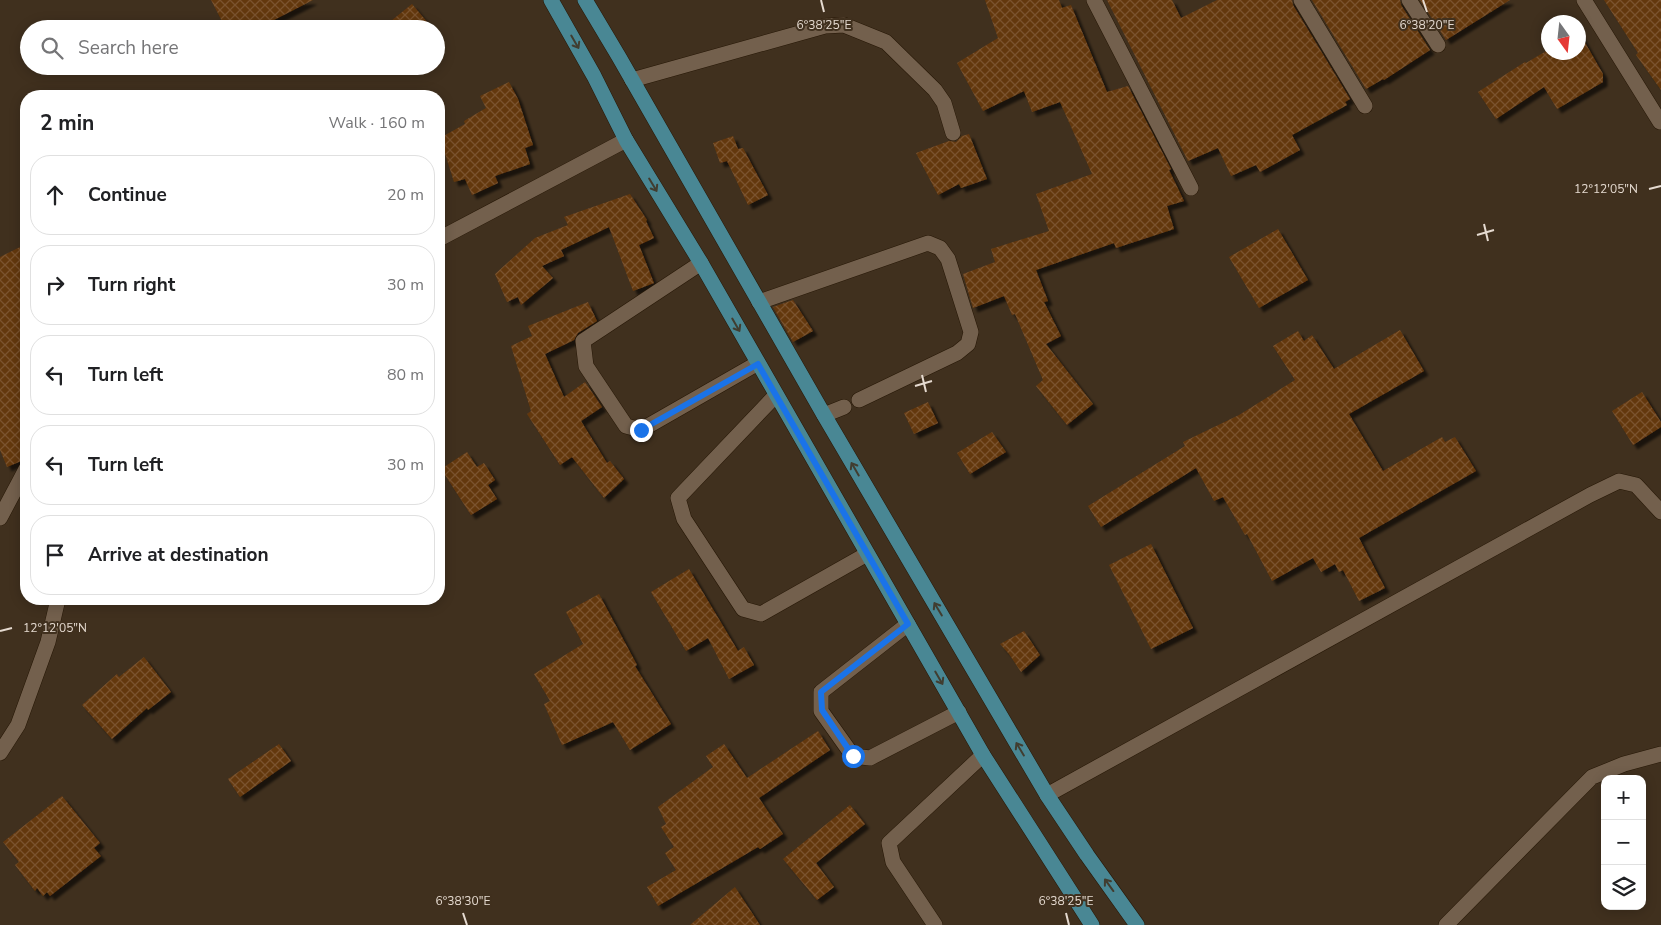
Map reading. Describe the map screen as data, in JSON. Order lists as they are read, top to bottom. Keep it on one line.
{"north":"bottom","page":{"search":"Search here","heading":["2 min","Walk · 160 m"],"list":[["Continue","20 m"],["Turn right","30 m"],["Turn left","80 m"],["Turn left","30 m"],"Arrive at destination"],"map_buttons":["+","−"]},"coordinates":["6°38'25\"E","6°38'20\"E","12°12'05\"N","6°38'30\"E"]}
